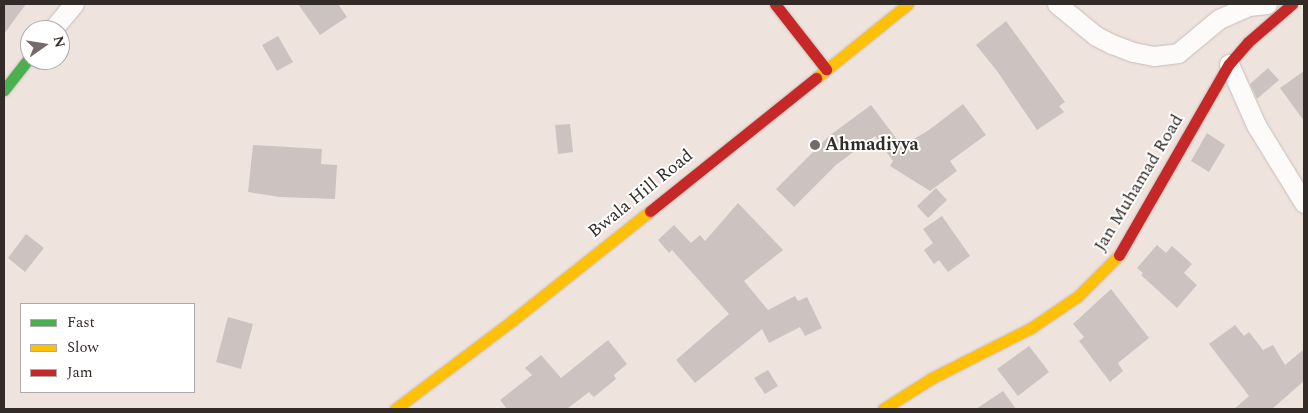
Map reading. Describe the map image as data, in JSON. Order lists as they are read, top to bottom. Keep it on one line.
{"streets":{"street":["Jan Muhamad Road","Bwala Hill Road"]},"places":["Ahmadiyya"],"legend":["Fast","Slow","Jam"],"north":"right"}
